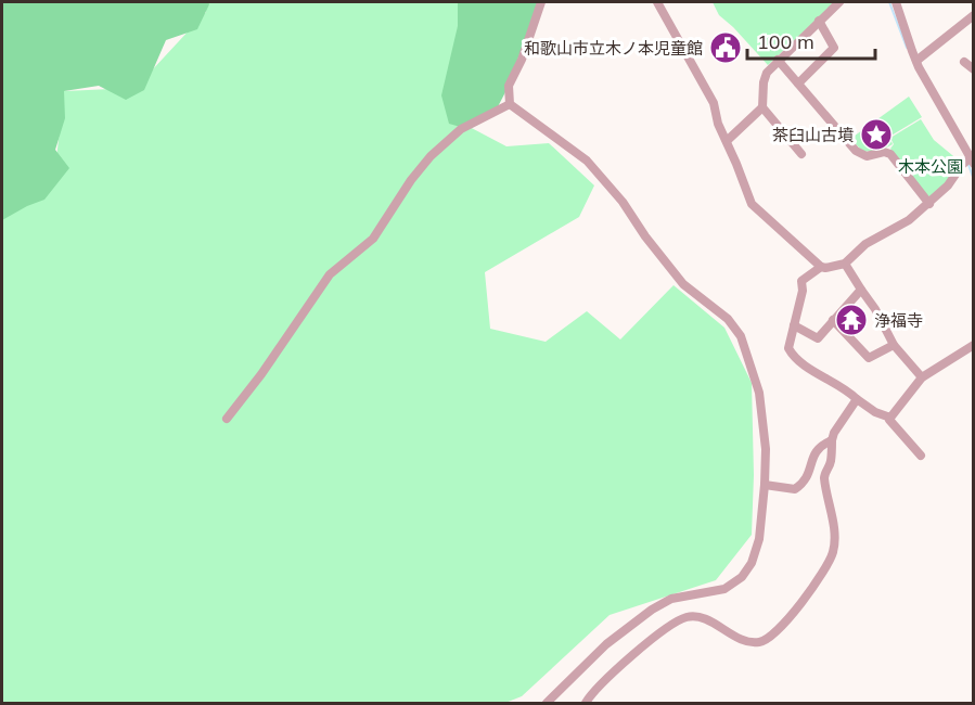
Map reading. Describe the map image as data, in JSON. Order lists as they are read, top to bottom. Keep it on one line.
{"parks":["木本公園"],"places":{"public building":["和歌山市立木ノ本児童館"],"place":["茶臼山古墳"],"temple":["浄福寺"]},"scale_bar":"100 m"}
